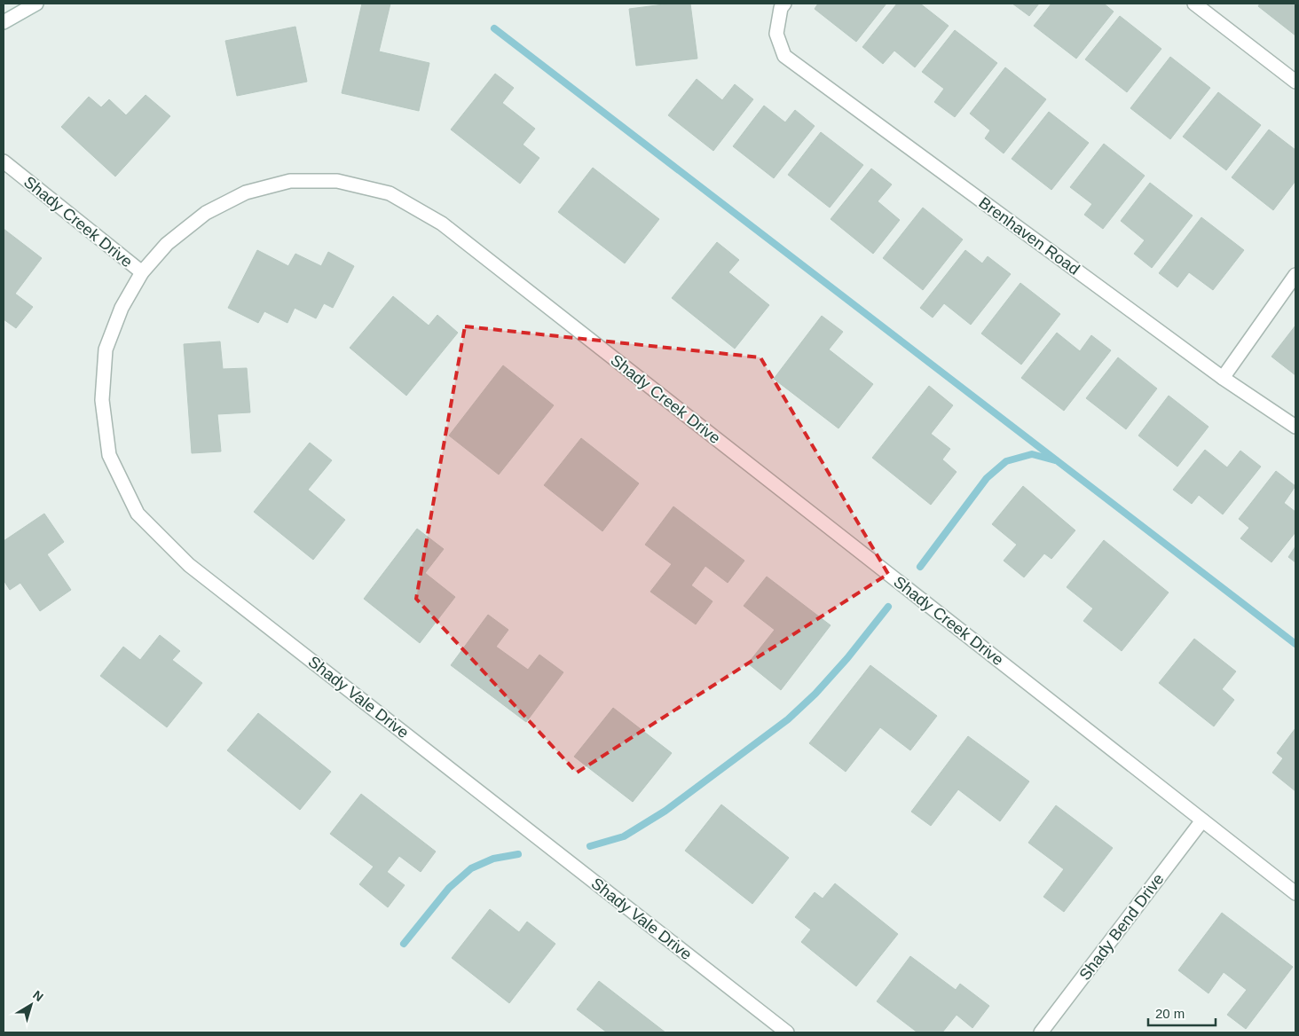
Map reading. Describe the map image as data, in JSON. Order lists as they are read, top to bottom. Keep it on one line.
{"streets":{"street":["Shady Creek Drive","Brenhaven Road","Shady Vale Drive","Shady Bend Drive"]},"crossings":[["Shady Creek Drive","Shady Vale Drive"],["Shady Creek Drive","Shady Bend Drive"]],"scale_bar":"20 m","north":"top right"}
